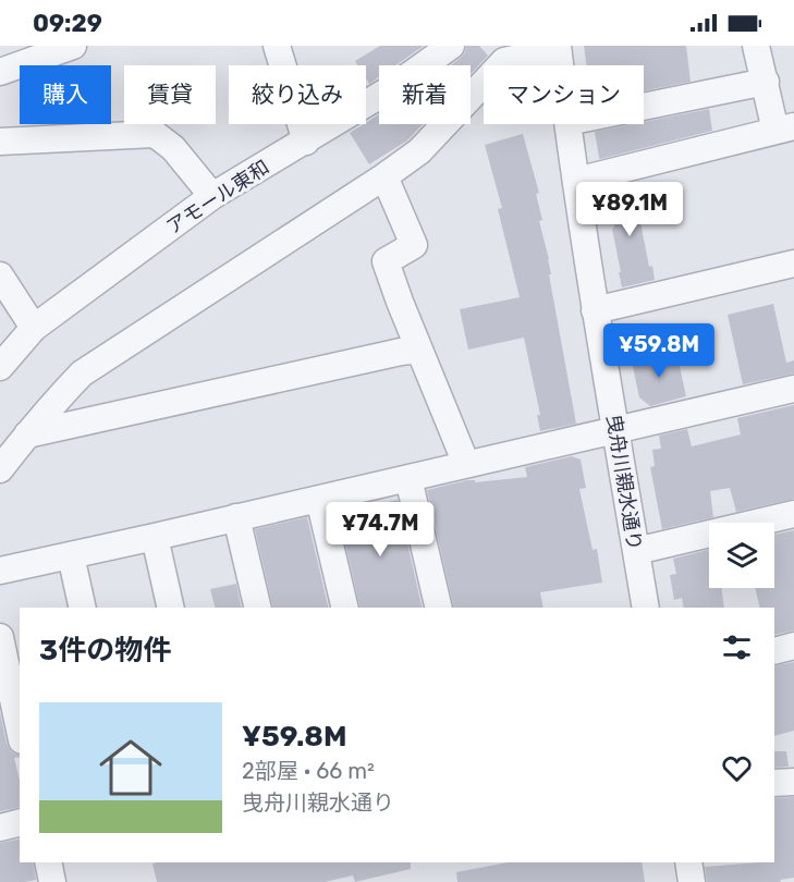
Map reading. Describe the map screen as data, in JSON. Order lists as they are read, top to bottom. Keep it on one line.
{"streets":{"street":["アモール東和","曳舟川親水通り"]},"page":{"status":"09:29","chip":["購入","賃貸","絞り込み","新着","マンション"],"price":["¥89.1M","¥59.8M","¥74.7M"],"heading":"3件の物件","list":[{"name":"¥59.8M","note":"2部屋 · 66 m² · 曳舟川親水通り"}]}}
